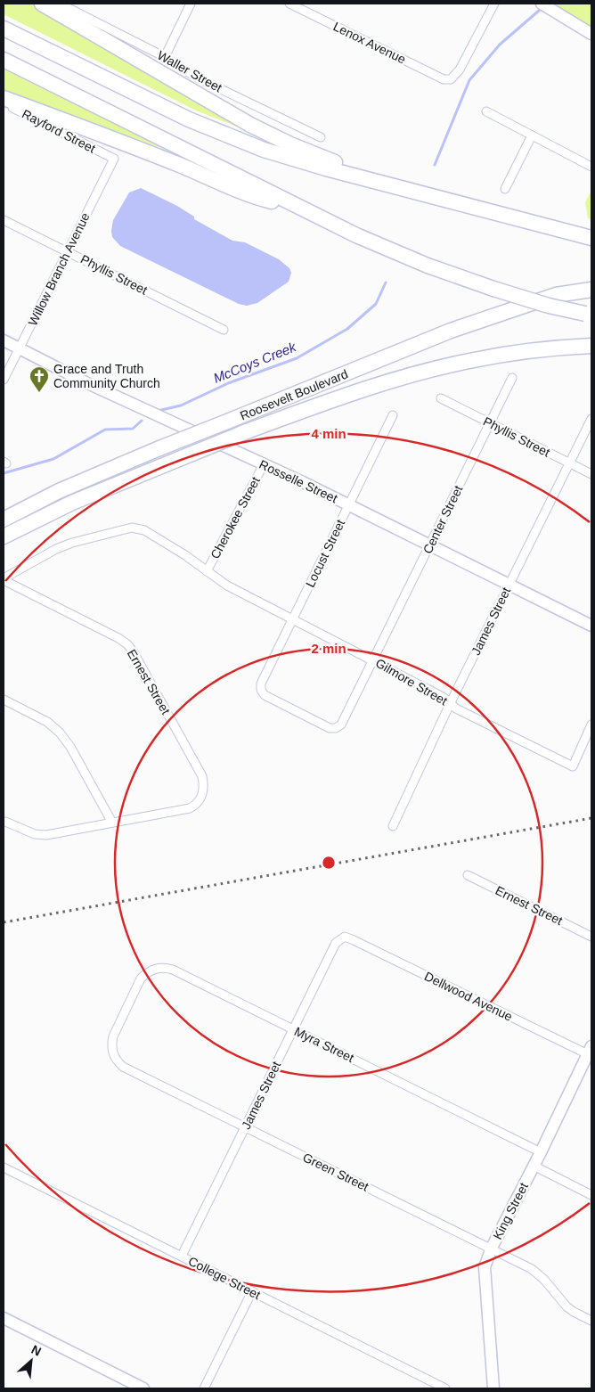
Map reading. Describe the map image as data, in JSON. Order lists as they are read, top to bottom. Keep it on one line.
{"streets":{"highway":["Roosevelt Boulevard"],"street":["Lenox Avenue","Waller Street","Rayford Street","Willow Branch Avenue","Phyllis Street","Rosselle Street","Cherokee Street","Center Street","Locust Street","James Street","Ernest Street","Gilmore Street","Dellwood Avenue","Myra Street","Green Street","King Street","College Street"]},"crossings":[["Rayford Street","Willow Branch Avenue"],["Willow Branch Avenue","Phyllis Street"],["Willow Branch Avenue","Rosselle Street"],["Phyllis Street","Center Street"],["Phyllis Street","James Street"],["Rosselle Street","Cherokee Street"],["Rosselle Street","Center Street"],["Rosselle Street","Locust Street"],["Rosselle Street","James Street"],["Cherokee Street","Gilmore Street"],["Center Street","Locust Street"],["Center Street","Gilmore Street"],["Locust Street","Gilmore Street"],["James Street","Gilmore Street"],["James Street","Dellwood Avenue"],["James Street","Myra Street"],["James Street","Green Street"],["James Street","College Street"],["Ernest Street","Gilmore Street"],["Dellwood Avenue","King Street"],["Myra Street","Green Street"],["Myra Street","King Street"],["Green Street","King Street"]],"water":["McCoys Creek"],"places":{"church":["Grace and Truth Community Church"]},"north":"top right","rings":["4 min","2 min"]}
